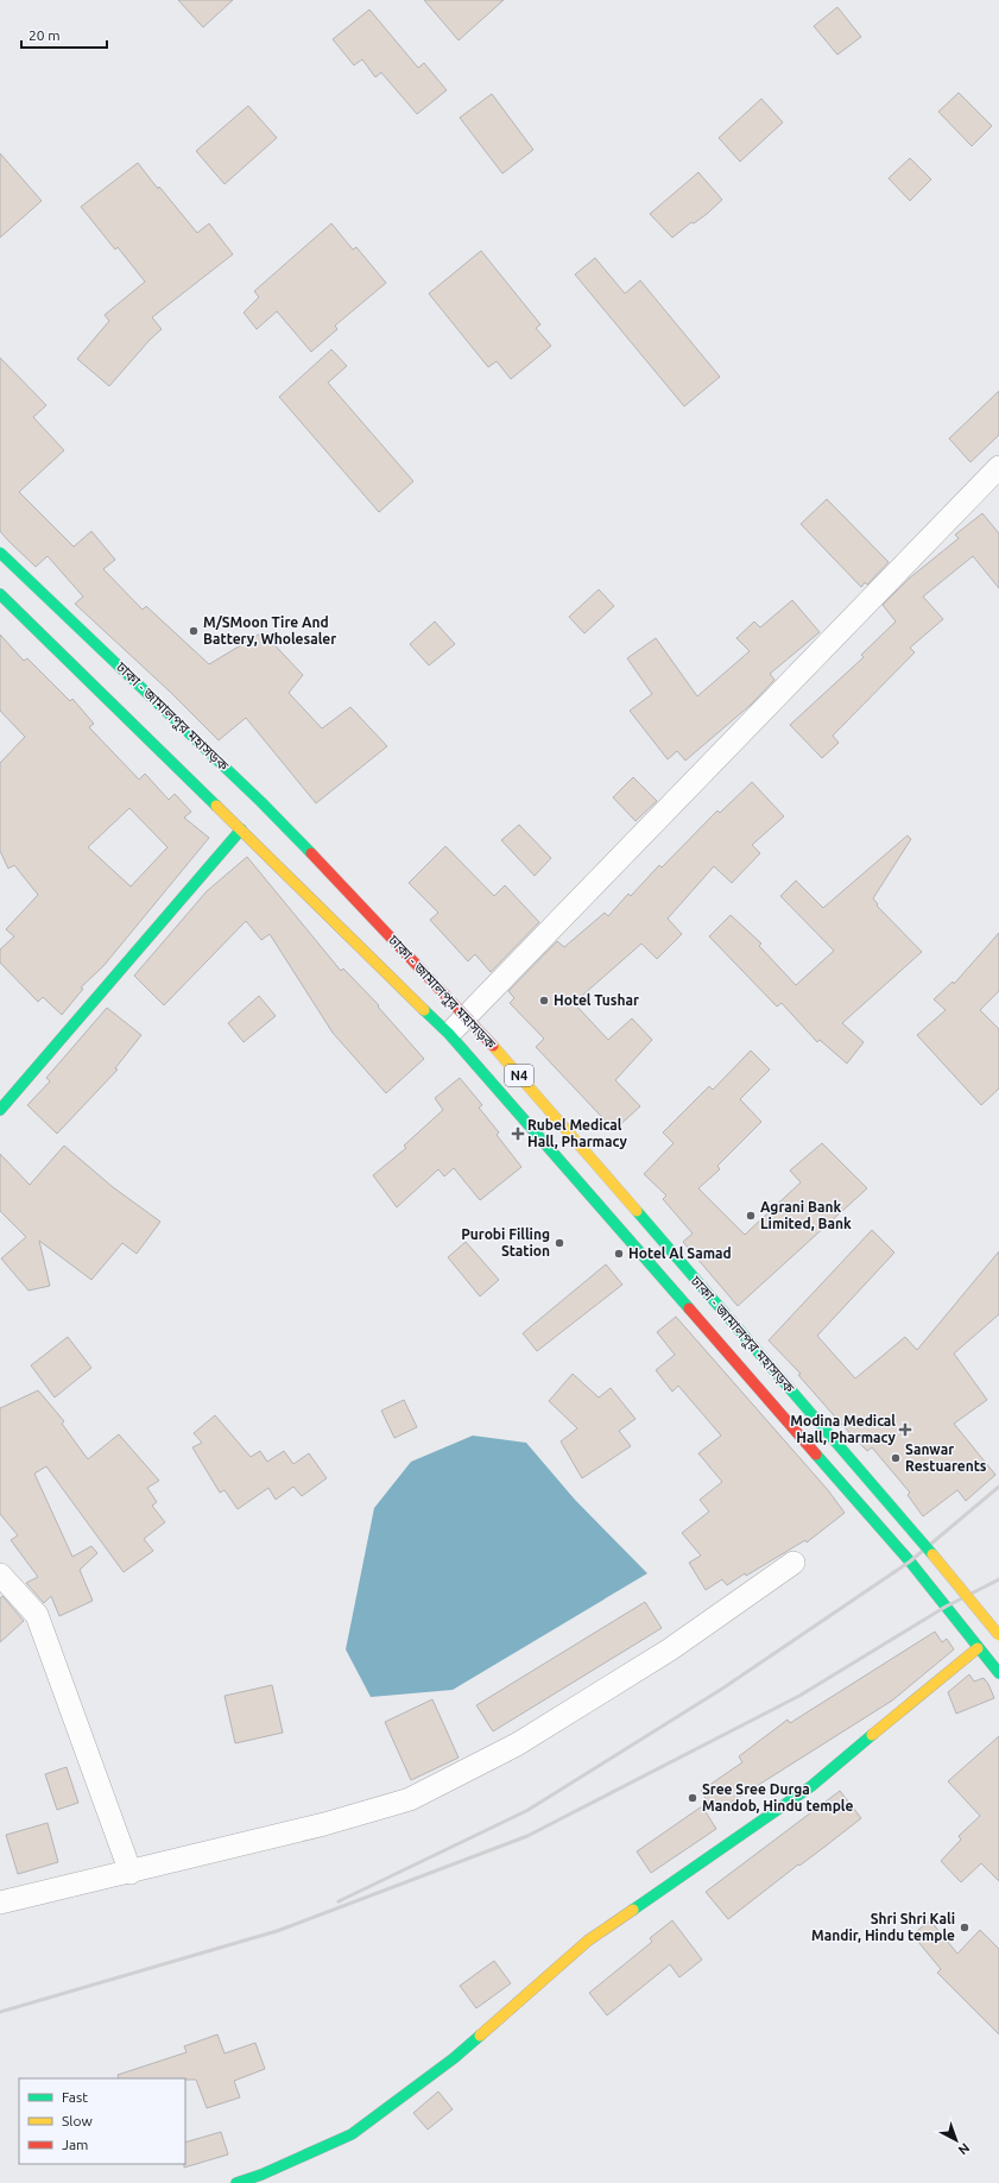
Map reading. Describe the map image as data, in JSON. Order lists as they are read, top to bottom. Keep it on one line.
{"streets":{"main road":["ঢাকা - জামালপুর মহাসড়ক","N4"]},"places":{"other":["M/SMoon Tire And Battery, Wholesaler","Hotel Tushar","Agrani Bank Limited, Bank","Purobi Filling Station","Hotel Al Samad","Sanwar Restuarents","Sree Sree Durga Mandob, Hindu temple","Shri Shri Kali Mandir, Hindu temple"],"health":["Rubel Medical Hall, Pharmacy","Modina Medical Hall, Pharmacy"]},"legend":["Fast","Slow","Jam"],"scale_bar":"20 m","north":"bottom right"}
